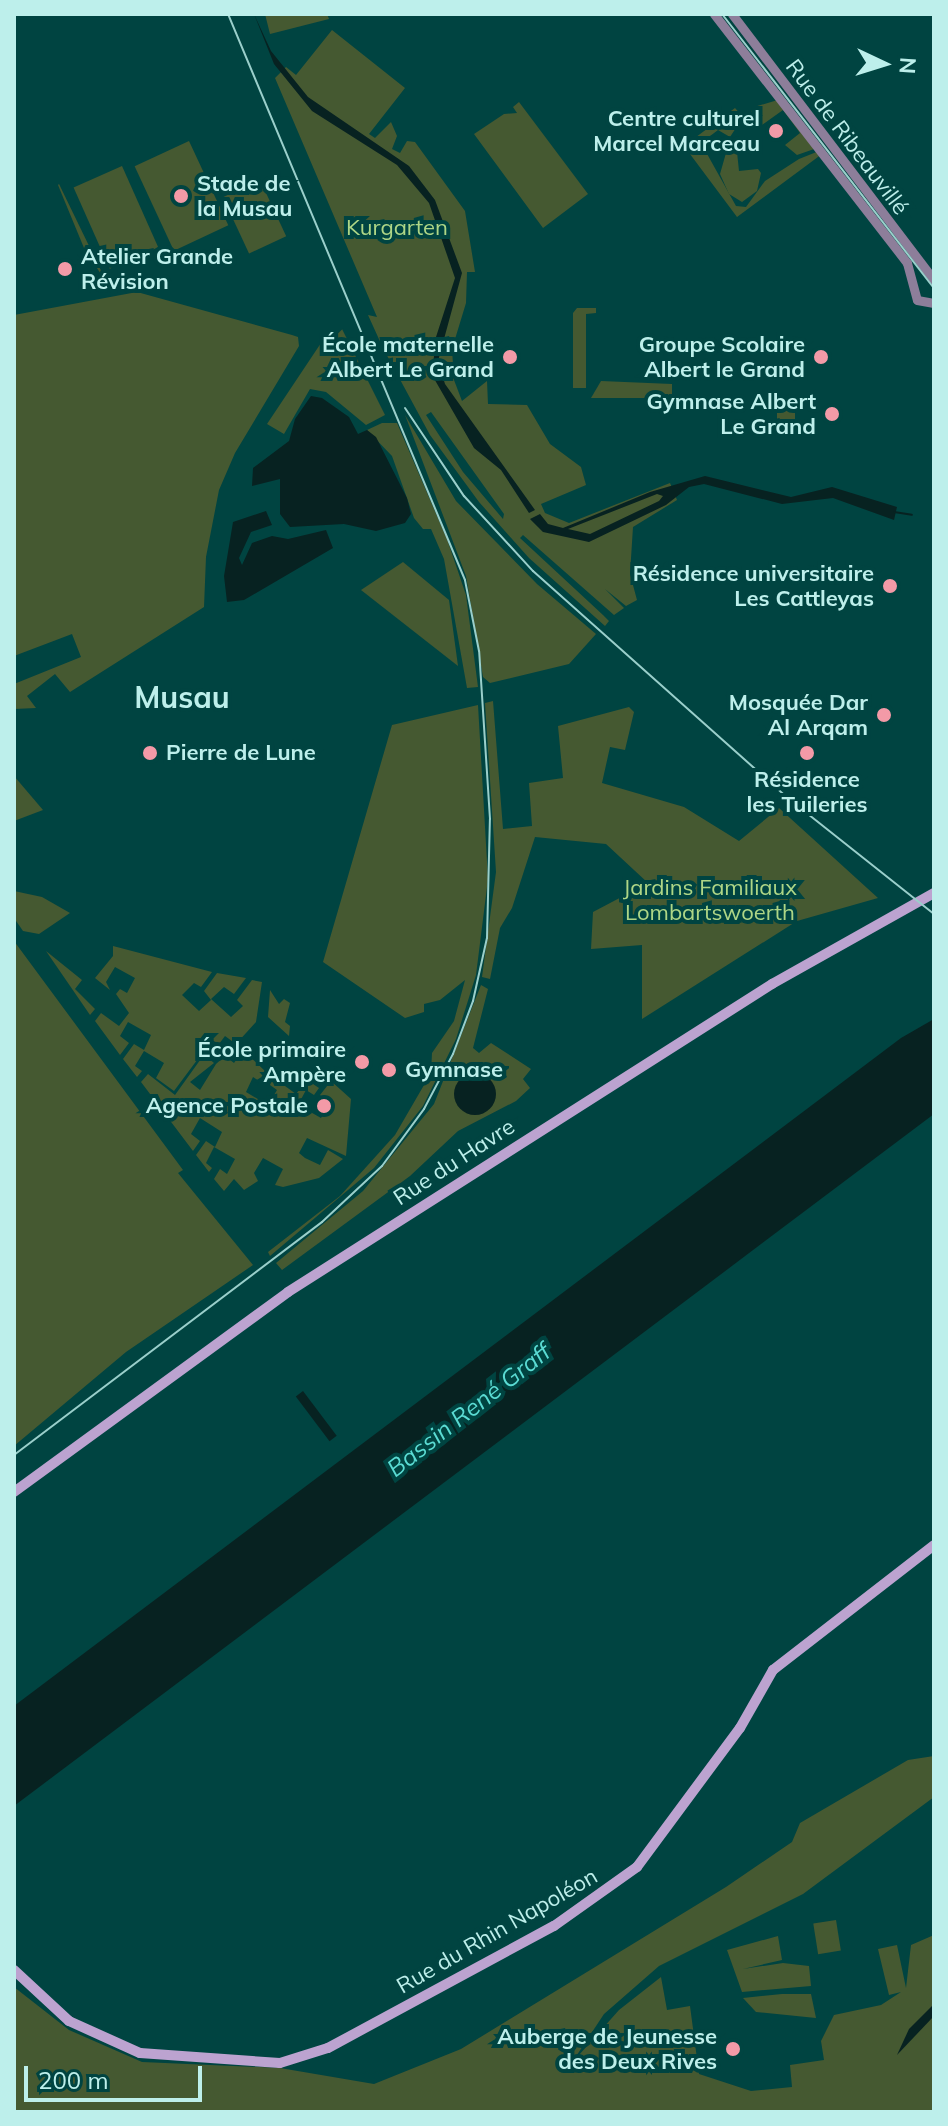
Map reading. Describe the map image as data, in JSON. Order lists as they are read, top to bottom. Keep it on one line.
{"streets":{"main road":["Rue du Havre","Rue du Rhin Napoléon"],"street":["Rue de Ribeauvillé"]},"districts":["Musau"],"water":["Bassin René Graff"],"parks":["Kurgarten","Jardins Familiaux Lombartswoerth"],"places":["Centre culturel Marcel Marceau","Stade de la Musau","Atelier Grande Révision","École maternelle Albert Le Grand","Groupe Scolaire Albert le Grand","Gymnase Albert Le Grand","Résidence universitaire Les Cattleyas","Mosquée Dar Al Arqam","Pierre de Lune","Résidence les Tuileries","École primaire Ampère","Gymnase","Agence Postale","Auberge de Jeunesse des Deux Rives"],"scale_bar":"200 m","north":"right"}
